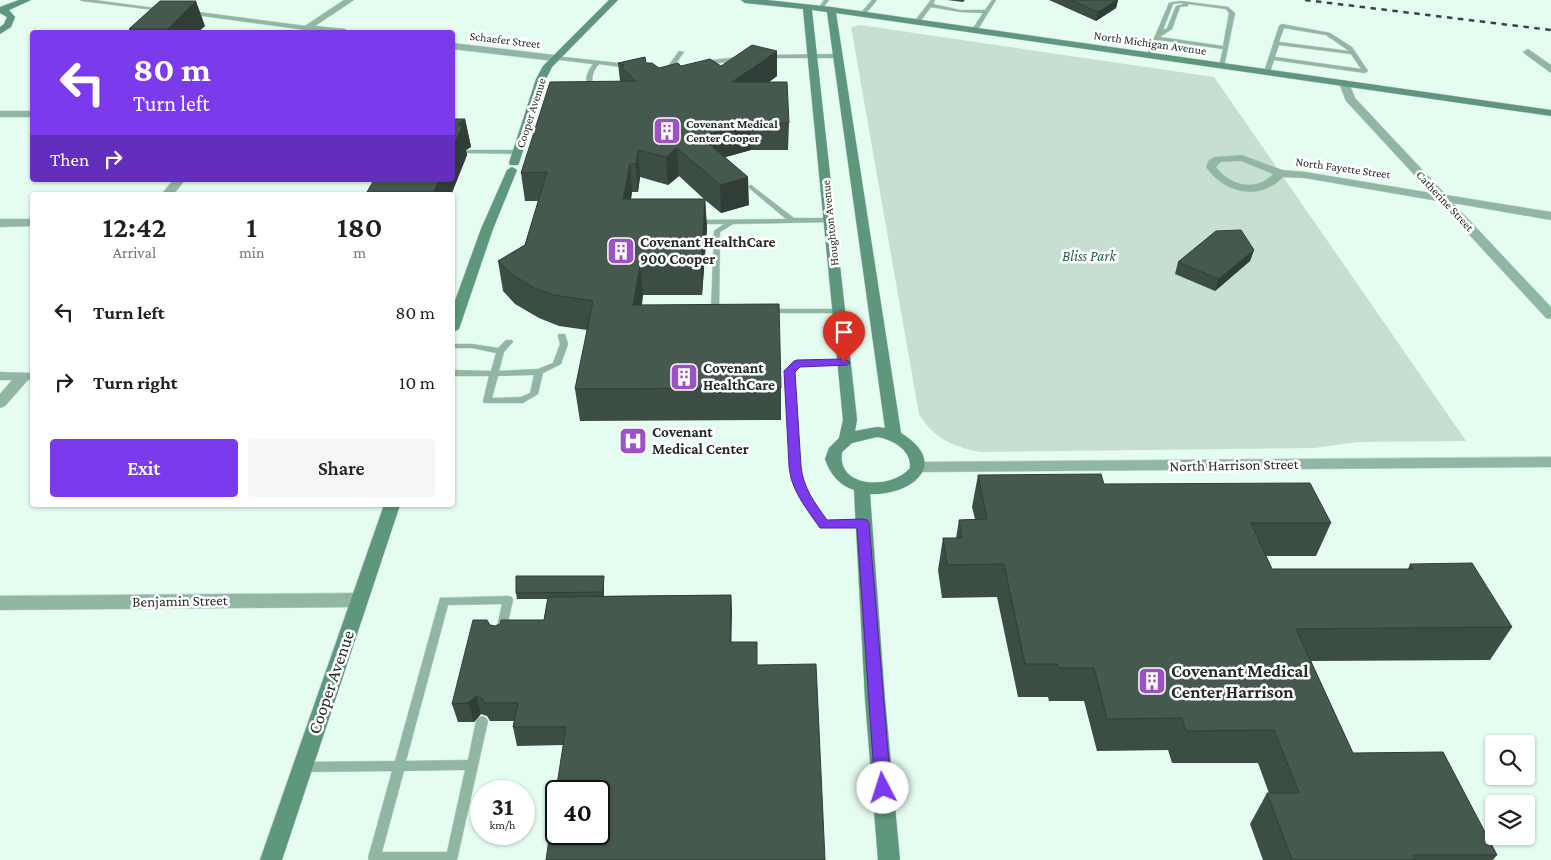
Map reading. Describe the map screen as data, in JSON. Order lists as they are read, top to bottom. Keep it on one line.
{"streets":{"street":["Schaefer Street","North Michigan Avenue","Cooper Avenue","North Fayette Street","Catherine Street","Houghton Avenue","North Harrison Street","Benjamin Street"]},"crossings":[["Schaefer Street","Cooper Avenue"],["North Michigan Avenue","Catherine Street"],["North Michigan Avenue","Houghton Avenue"],["Cooper Avenue","Benjamin Street"],["North Fayette Street","Catherine Street"],["Houghton Avenue","North Harrison Street"]],"parks":["Bliss Park"],"places":{"building":["Covenant Medical Center Cooper","Covenant HealthCare 900 Cooper","Covenant HealthCare","Covenant Medical Center Harrison"],"hospital":["Covenant Medical Center"]},"page":{"turn":["80 m","Turn left"],"then":"Then","eta":["12:42","Arrival","1","min","180","m"],"list":[{"name":"Turn left","value":"80 m"},{"name":"Turn right","value":"10 m"}],"buttons":["Exit","Share"],"speed":"31 km/h","limit":"40"}}
